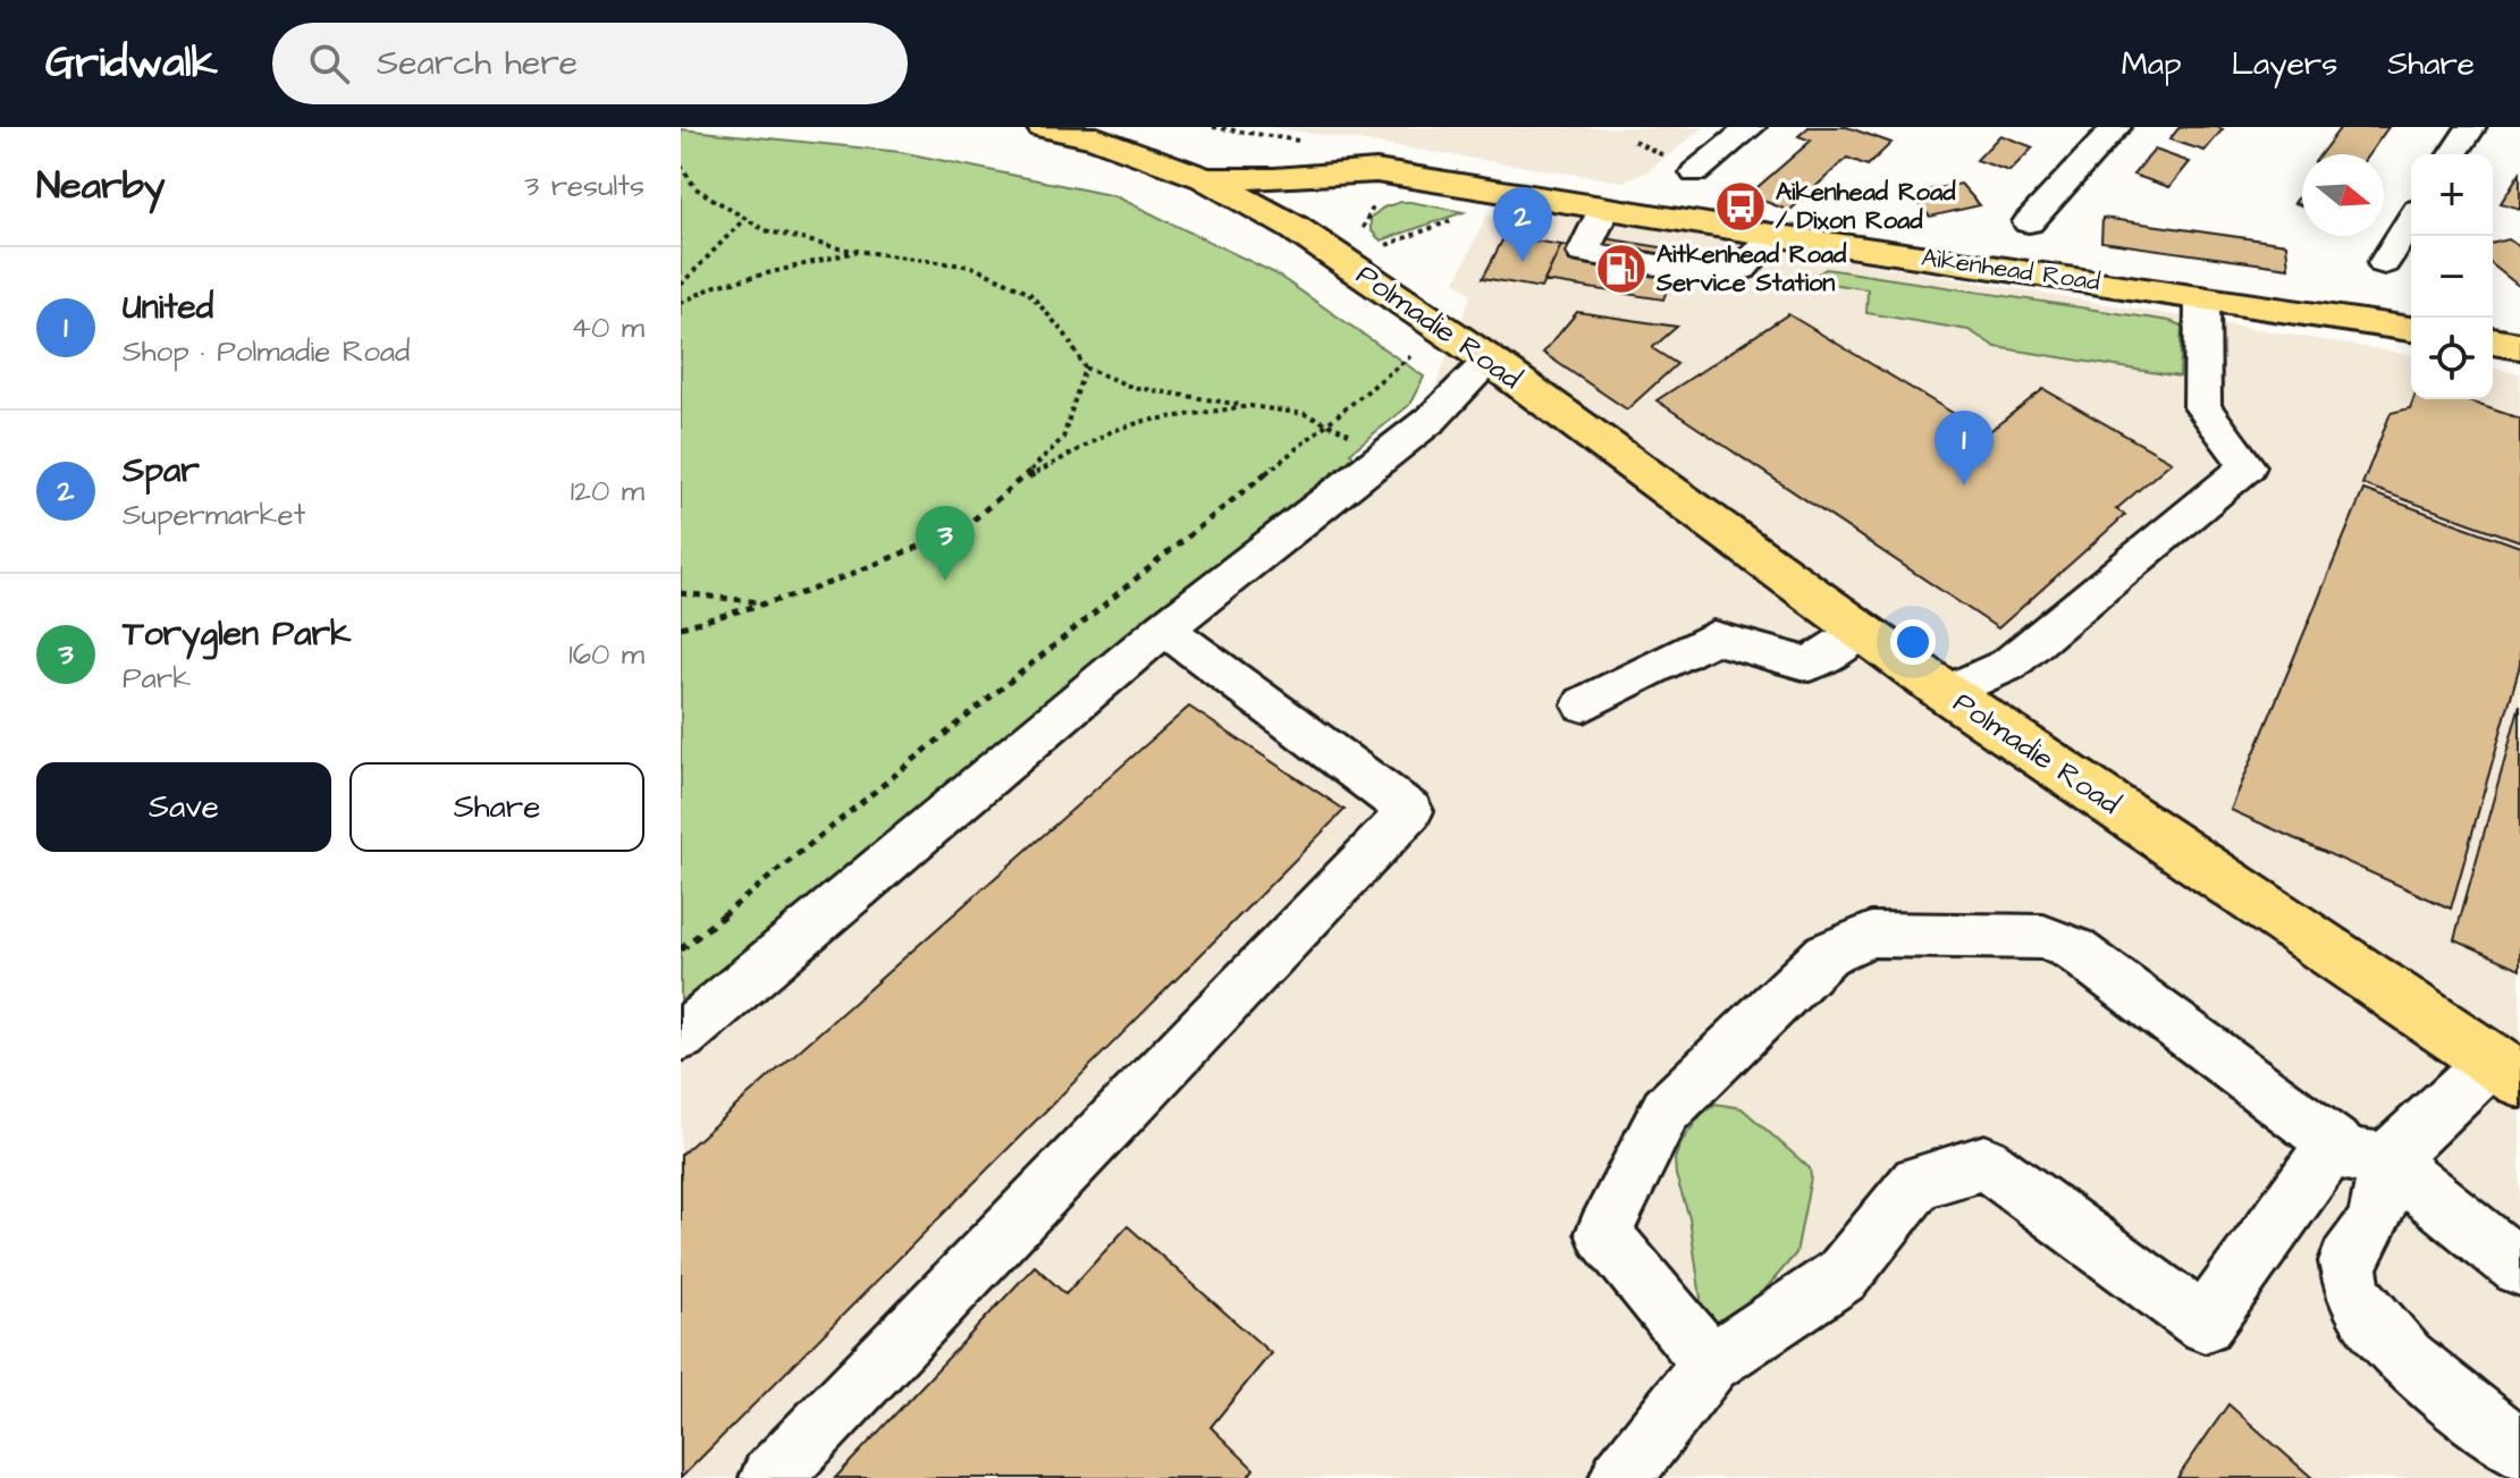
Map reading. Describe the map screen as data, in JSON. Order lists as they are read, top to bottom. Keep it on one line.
{"streets":{"main road":["Aikenhead Road","Polmadie Road"]},"crossings":[["Aikenhead Road","Polmadie Road"]],"places":{"bus stop":["Aikenhead Road / Dixon Road"],"fuel station":["Aitkenhead Road Service Station"]},"north":"right","page":{"header":"Gridwalk","search":"Search here","nav":["Map","Layers","Share"],"heading":["Nearby","3 results"],"map_buttons":["+","−"],"pins":["2","1","3"],"list":[{"mark":"1","name":"United","note":"Shop · Polmadie Road","value":"40 m"},{"mark":"2","name":"Spar","note":"Supermarket","value":"120 m"},{"mark":"3","name":"Toryglen Park","note":"Park","value":"160 m"}],"buttons":["Save","Share"]}}
